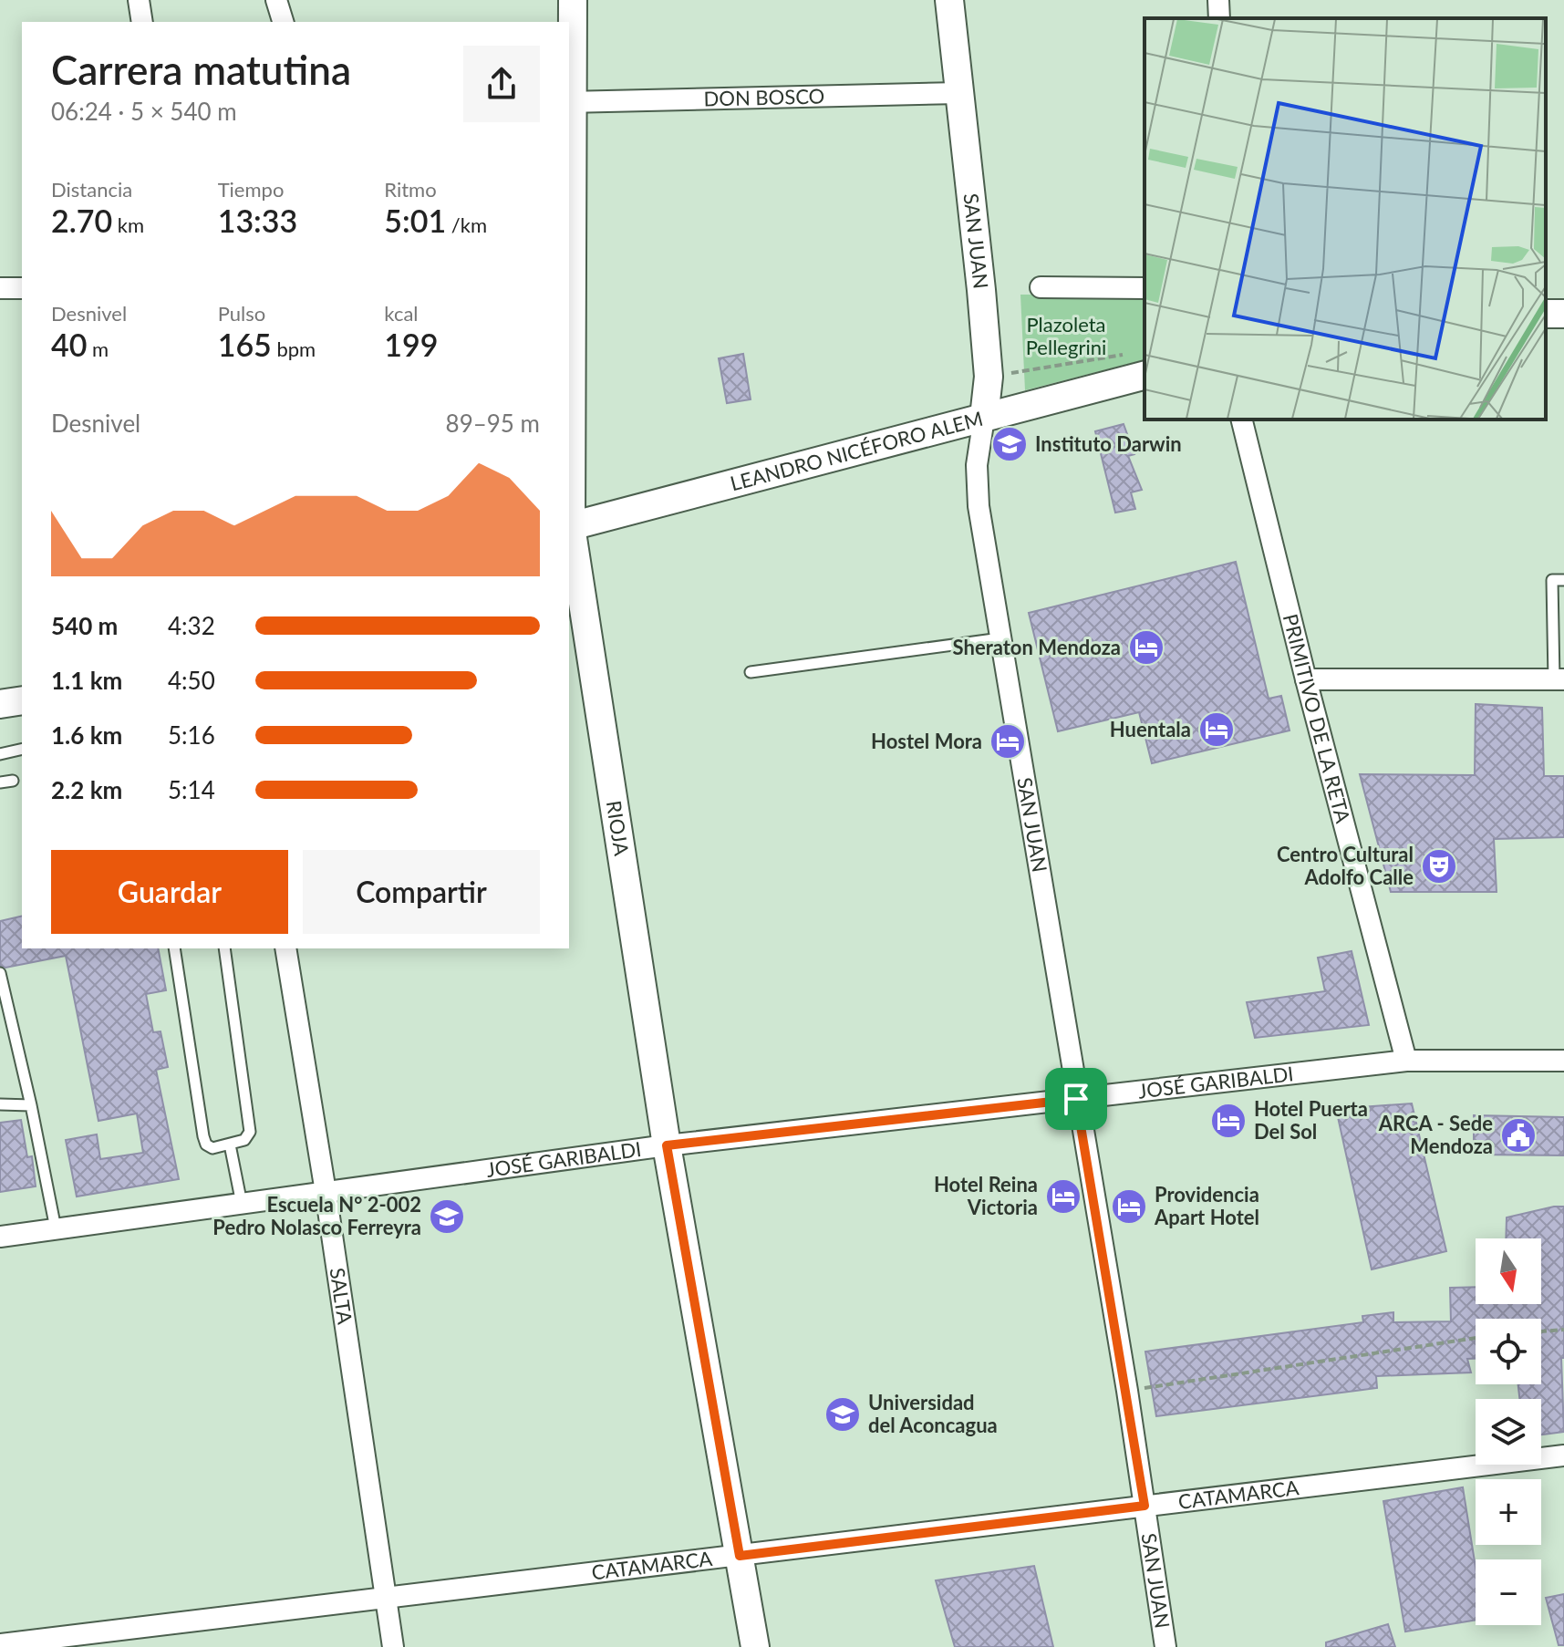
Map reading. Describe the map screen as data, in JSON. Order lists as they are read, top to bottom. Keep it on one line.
{"streets":{"street":["DON BOSCO","SAN JUAN","LEANDRO NICÉFORO ALEM","PRIMITIVO DE LA RETA","RIOJA","JOSÉ GARIBALDI","SALTA","CATAMARCA"]},"crossings":[["DON BOSCO","SAN JUAN"],["DON BOSCO","RIOJA"],["SAN JUAN","LEANDRO NICÉFORO ALEM"],["SAN JUAN","JOSÉ GARIBALDI"],["SAN JUAN","CATAMARCA"],["LEANDRO NICÉFORO ALEM","RIOJA"],["PRIMITIVO DE LA RETA","JOSÉ GARIBALDI"],["RIOJA","JOSÉ GARIBALDI"],["RIOJA","CATAMARCA"],["JOSÉ GARIBALDI","SALTA"],["SALTA","CATAMARCA"]],"parks":["Plazoleta Pellegrini"],"places":{"school or university":["Instituto Darwin","Escuela N° 2-002 Pedro Nolasco Ferreyra","Universidad del Aconcagua"],"hotel":["Sheraton Mendoza","Huentala","Hostel Mora","Hotel Puerta Del Sol","Hotel Reina Victoria","Providencia Apart Hotel"],"theatre":["Centro Cultural Adolfo Calle"],"public building":["ARCA - Sede Mendoza"]},"north":"bottom","page":{"heading":["Carrera matutina","06:24 · 5 × 540 m"],"stats":[["Distancia","2.70 km"],["Tiempo","13:33"],["Ritmo","5:01 /km"],["Desnivel","40 m"],["Pulso","165 bpm"],["kcal","199"]],"chart":["Desnivel","89–95 m"],"list":[{"name":"540 m","note":"4:32"},{"name":"1.1 km","note":"4:50"},{"name":"1.6 km","note":"5:16"},{"name":"2.2 km","note":"5:14"}],"buttons":["Guardar","Compartir"],"map_buttons":["+","−"]}}
